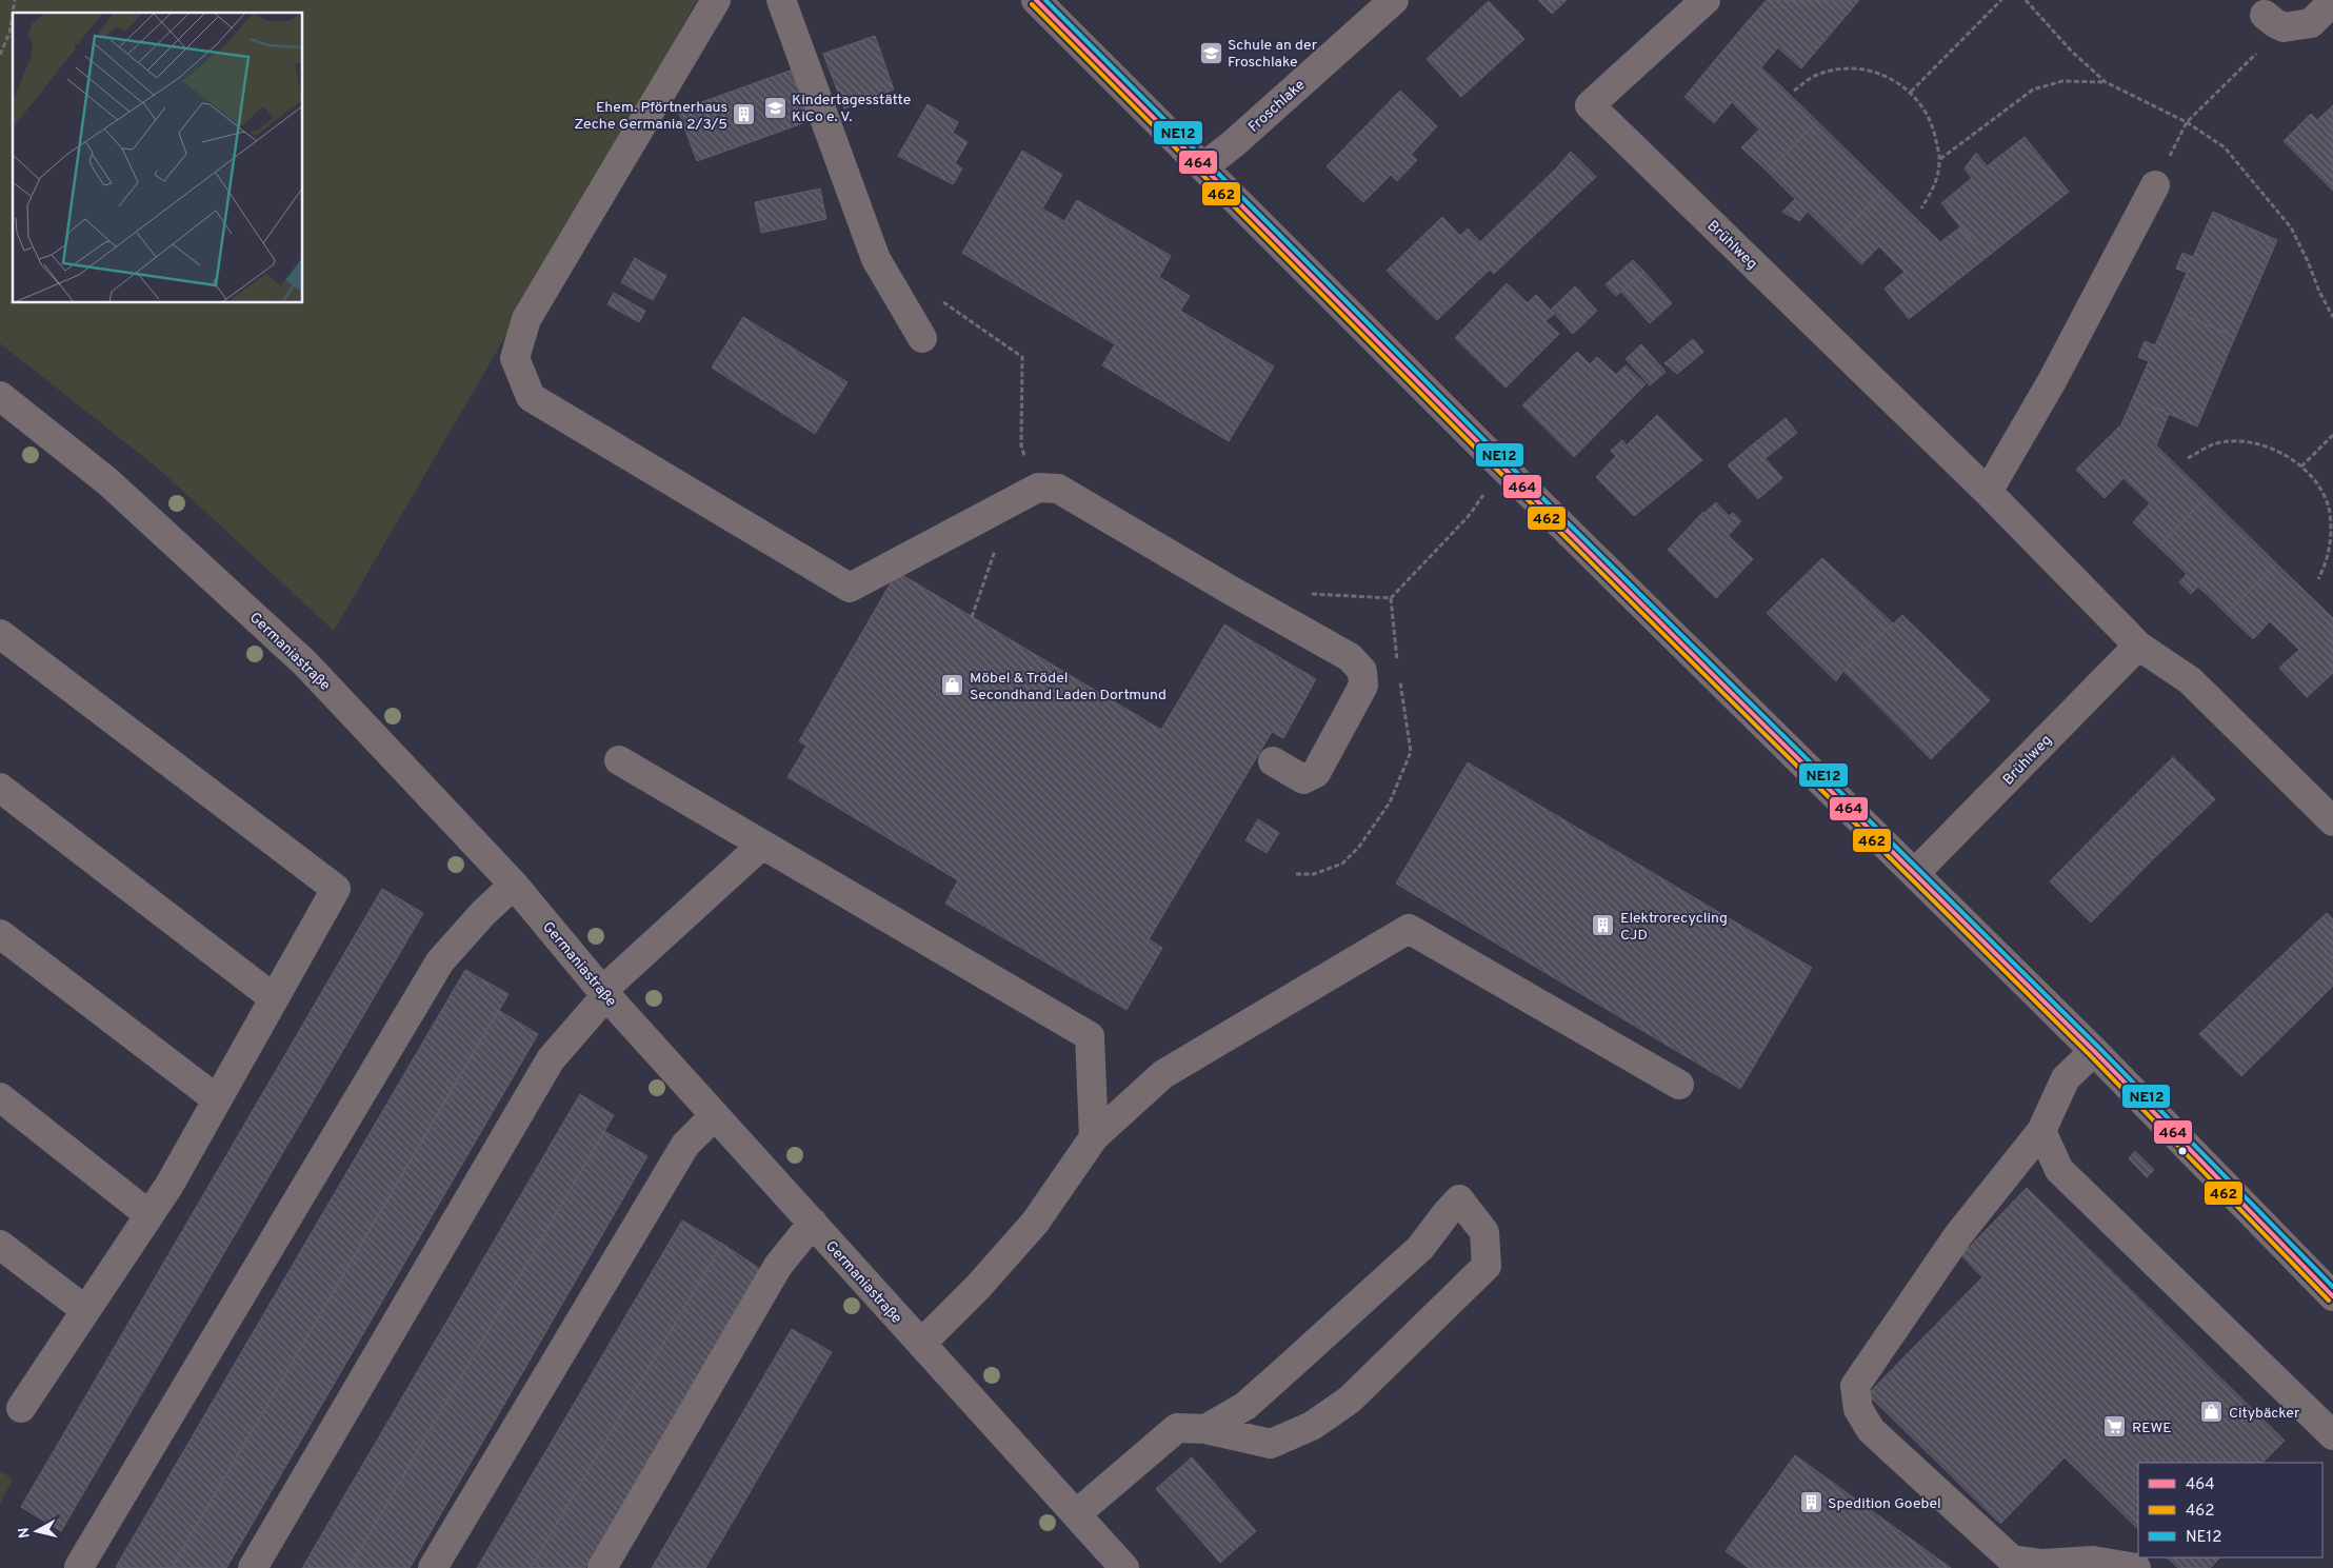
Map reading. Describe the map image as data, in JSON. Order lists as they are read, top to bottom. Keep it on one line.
{"streets":{"street":["Froschlake","Brühlweg","Germaniastraße"]},"places":{"school or university":["Schule an der Froschlake","Kindertagesstätte KiCo e. V."],"building":["Ehem. Pförtnerhaus Zeche Germania 2/3/5","Elektrorecycling CJD","Spedition Goebel"],"shop":["Möbel & Trödel Secondhand Laden Dortmund","Citybäcker"],"supermarket":["REWE"]},"lines":["transit line 464","transit line NE12","transit line 462"],"legend":["464","462","NE12"],"north":"left"}
